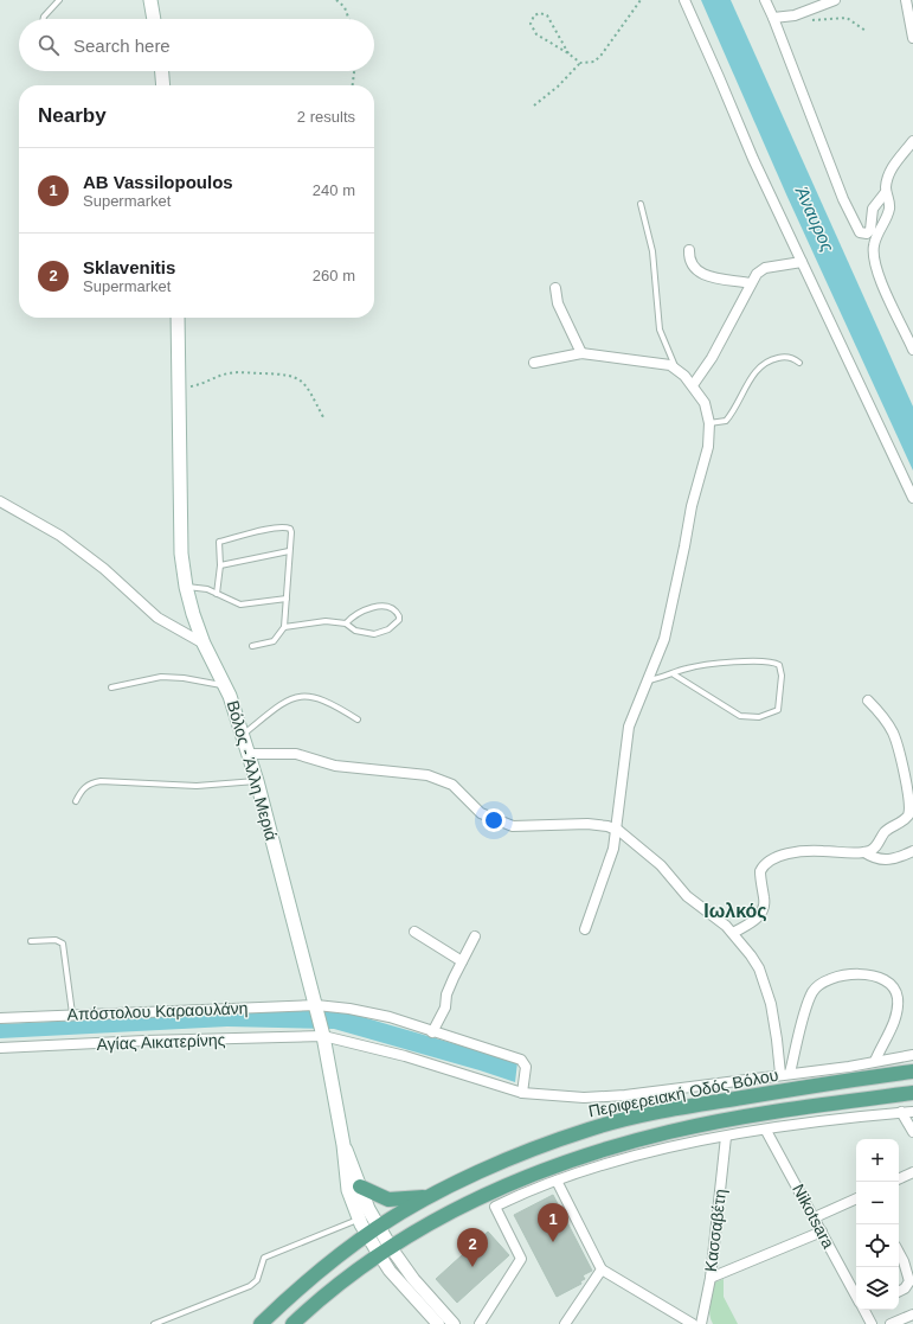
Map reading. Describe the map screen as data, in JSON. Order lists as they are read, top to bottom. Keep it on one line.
{"streets":{"main road":["Βόλος - Άλλη Μεριά","Περιφερειακή Οδός Βόλου"],"street":["Απόστολου Καραουλάνη","Αγίας Αικατερίνης","Nikotsara","Κασσαβέτη"]},"crossings":[["Βόλος - Άλλη Μεριά","Απόστολου Καραουλάνη"],["Βόλος - Άλλη Μεριά","Αγίας Αικατερίνης"],["Βόλος - Άλλη Μεριά","Περιφερειακή Οδός Βόλου"],["Απόστολου Καραουλάνη","Αγίας Αικατερίνης"]],"districts":["Ιωλκός"],"water":["Άναυρος"],"page":{"search":"Search here","heading":["Nearby","2 results"],"list":[{"mark":"1","name":"AB Vassilopoulos","note":"Supermarket","value":"240 m"},{"mark":"2","name":"Sklavenitis","note":"Supermarket","value":"260 m"}],"map_buttons":["+","−"],"pins":["1","2"]}}
